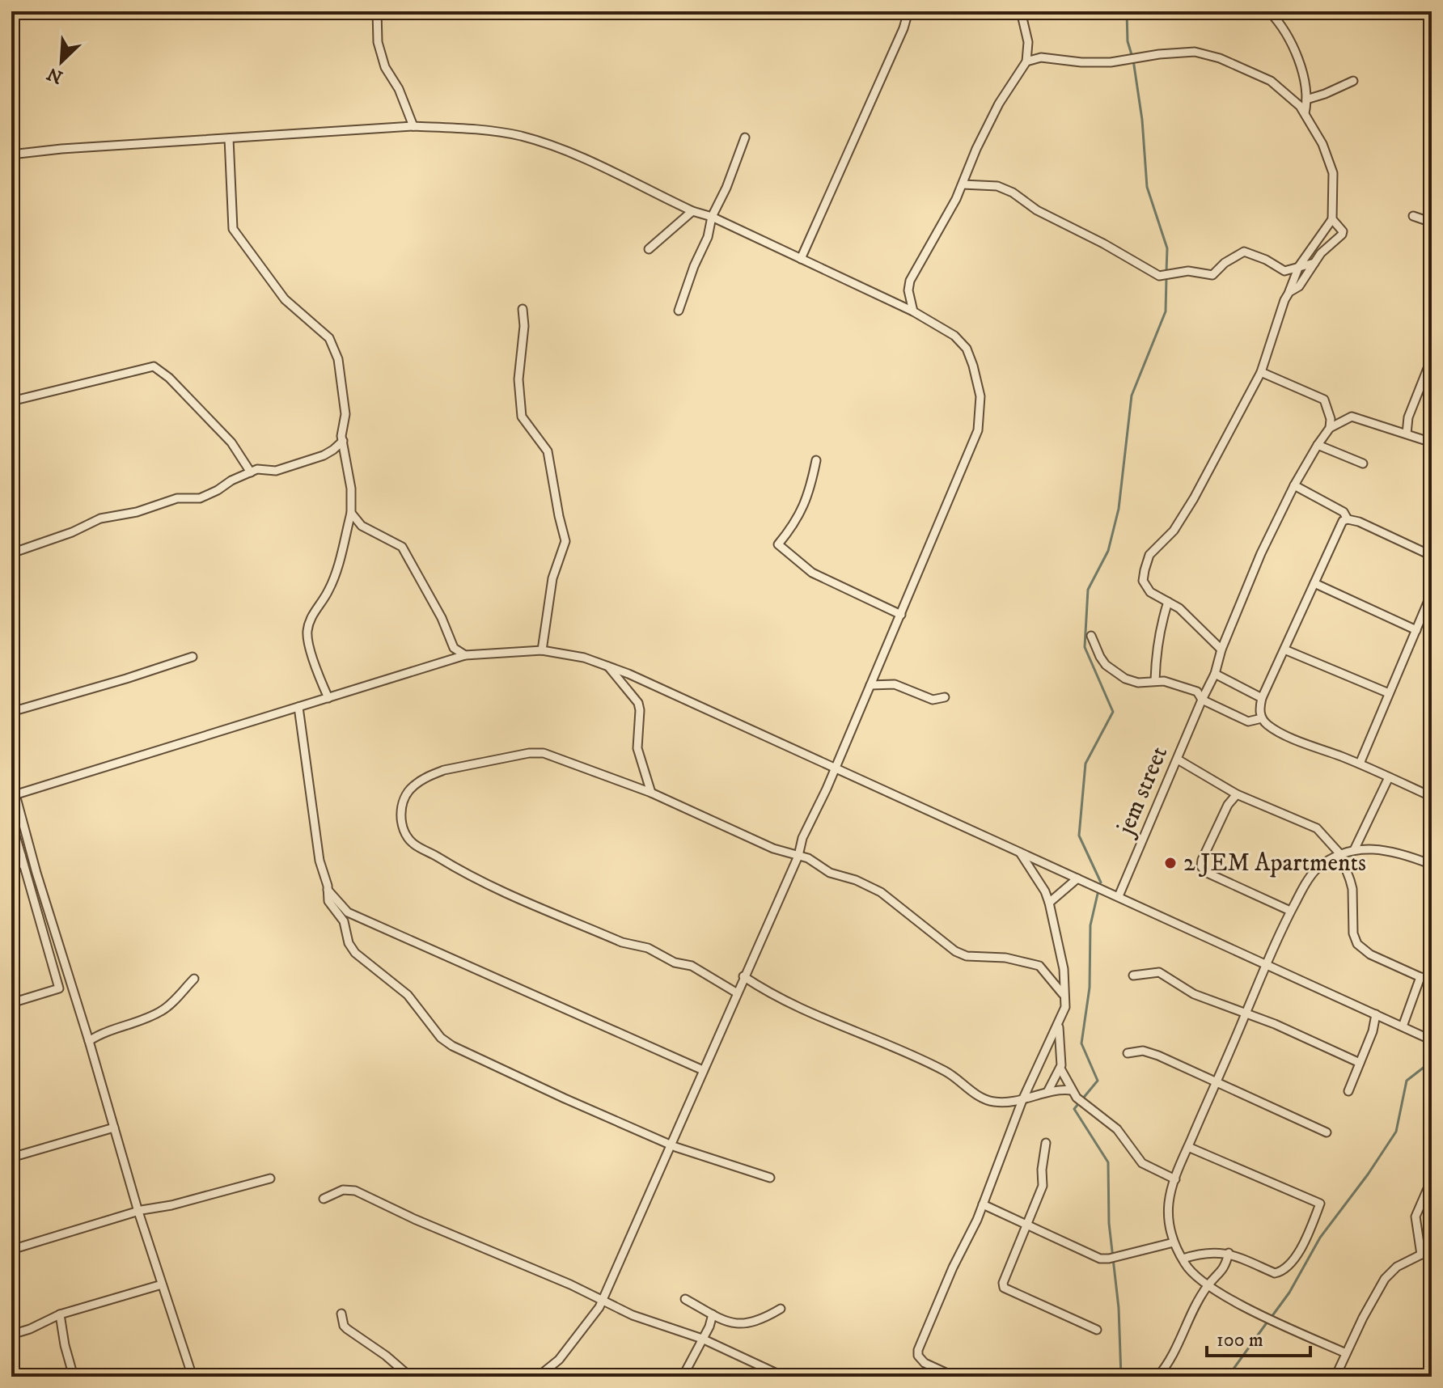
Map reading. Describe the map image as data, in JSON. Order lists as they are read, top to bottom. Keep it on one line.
{"streets":{"street":["jem street"]},"places":["2 JEM Apartments"],"scale_bar":"100 m","north":"bottom left"}
